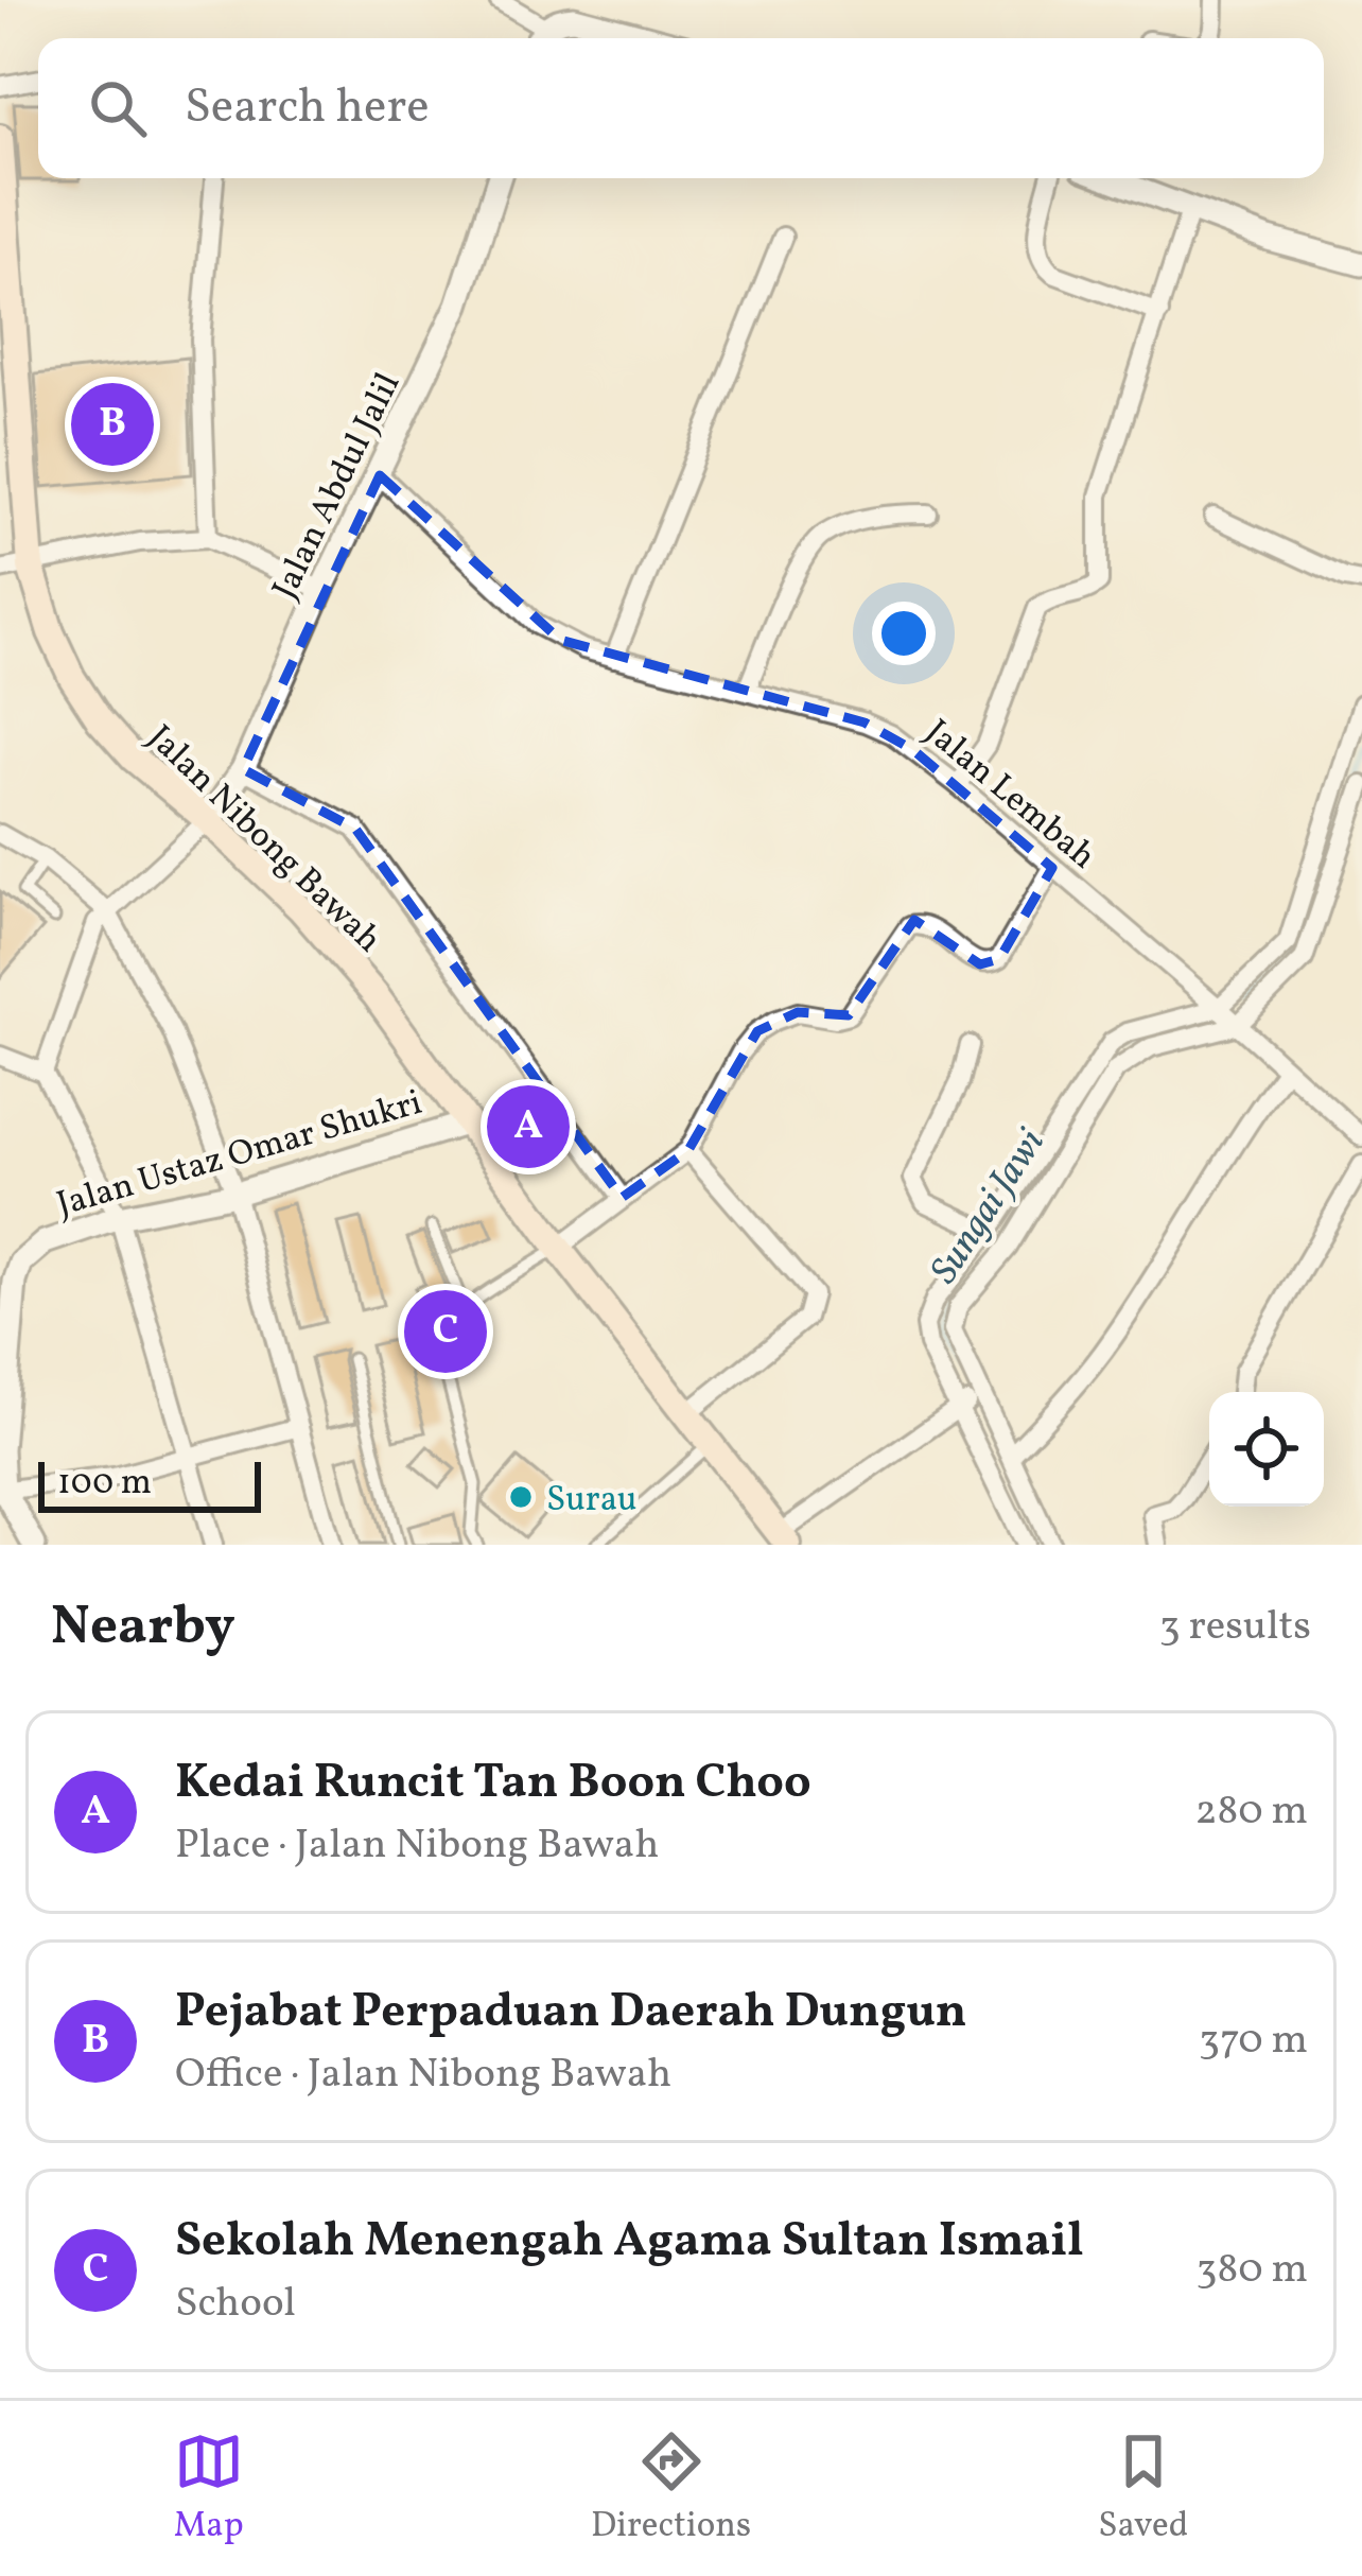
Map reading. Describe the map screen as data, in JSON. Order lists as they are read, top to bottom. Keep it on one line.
{"streets":{"main road":["Jalan Nibong Bawah"],"street":["Jalan Abdul Jalil","Jalan Lembah","Jalan Ustaz Omar Shukri"]},"crossings":[["Jalan Abdul Jalil","Jalan Lembah"],["Jalan Abdul Jalil","Jalan Nibong Bawah"],["Jalan Nibong Bawah","Jalan Ustaz Omar Shukri"]],"water":["Sungai Jawi"],"places":["Surau"],"scale_bar":"100 m","page":{"search":"Search here","pins":["B","A","C"],"scale":"100 m","heading":["Nearby","3 results"],"list":[{"mark":"A","name":"Kedai Runcit Tan Boon Choo","note":"Place · Jalan Nibong Bawah","value":"280 m"},{"mark":"B","name":"Pejabat Perpaduan Daerah Dungun","note":"Office · Jalan Nibong Bawah","value":"370 m"},{"mark":"C","name":"Sekolah Menengah Agama Sultan Ismail","note":"School","value":"380 m"}],"nav":["Map","Directions","Saved"]}}
